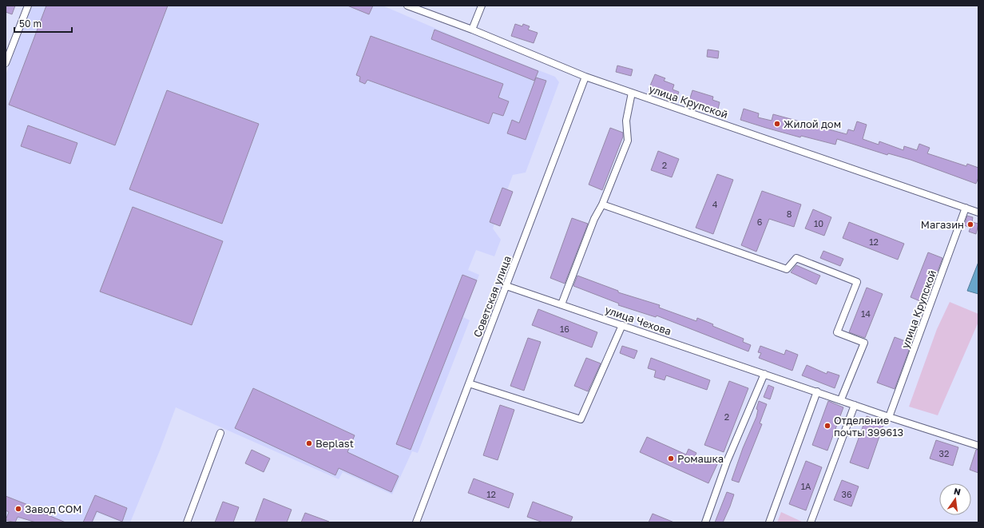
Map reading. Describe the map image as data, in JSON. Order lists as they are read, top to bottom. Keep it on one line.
{"streets":{"street":["улица Крупской","Советская улица","улица Чехова"]},"crossings":[["улица Крупской","Советская улица"],["Советская улица","улица Чехова"]],"places":["Жилой дом","Магазин","Отделение почты 399613","Beplast","Ромашка","Завод СОМ"],"house_numbers":["2","4","8","6","10","12","14","16","2","32","1А","12","36"],"scale_bar":"50 m","north":"top"}
